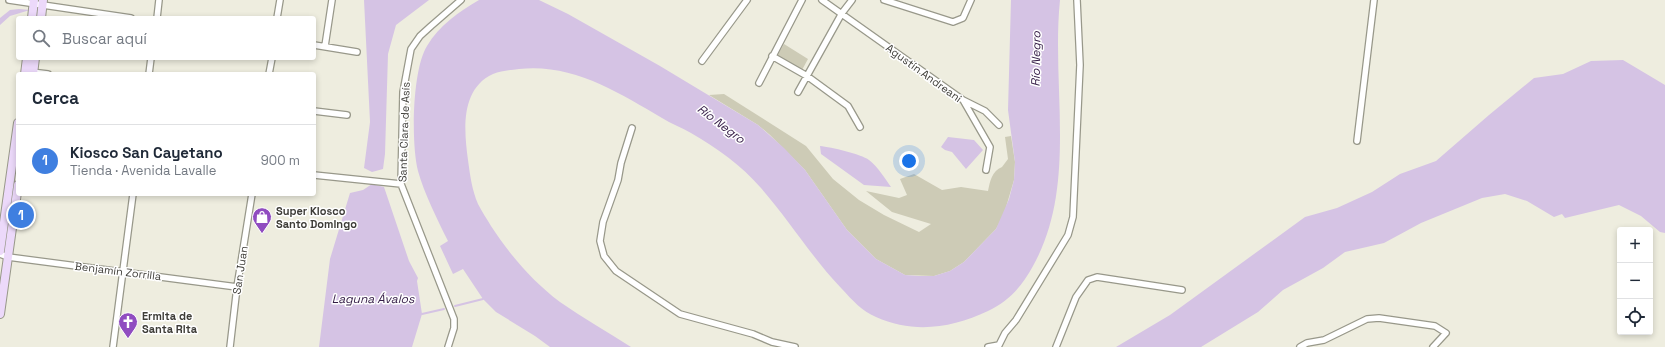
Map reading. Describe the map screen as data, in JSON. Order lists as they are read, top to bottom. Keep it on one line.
{"streets":{"street":["Agustín Andreani","Santa Clara de Asís","San Juan","Benjamín Zorrilla"]},"crossings":[["San Juan","Benjamín Zorrilla"]],"water":["Río Negro","Laguna Ávalos"],"places":{"shop":["Super Kiosco Santo Domingo"],"church":["Ermita de Santa Rita"]},"page":{"search":"Buscar aquí","heading":"Cerca","list":[{"mark":"1","name":"Kiosco San Cayetano","note":"Tienda · Avenida Lavalle","value":"900 m"}],"pins":"1","map_buttons":["+","−"]}}
